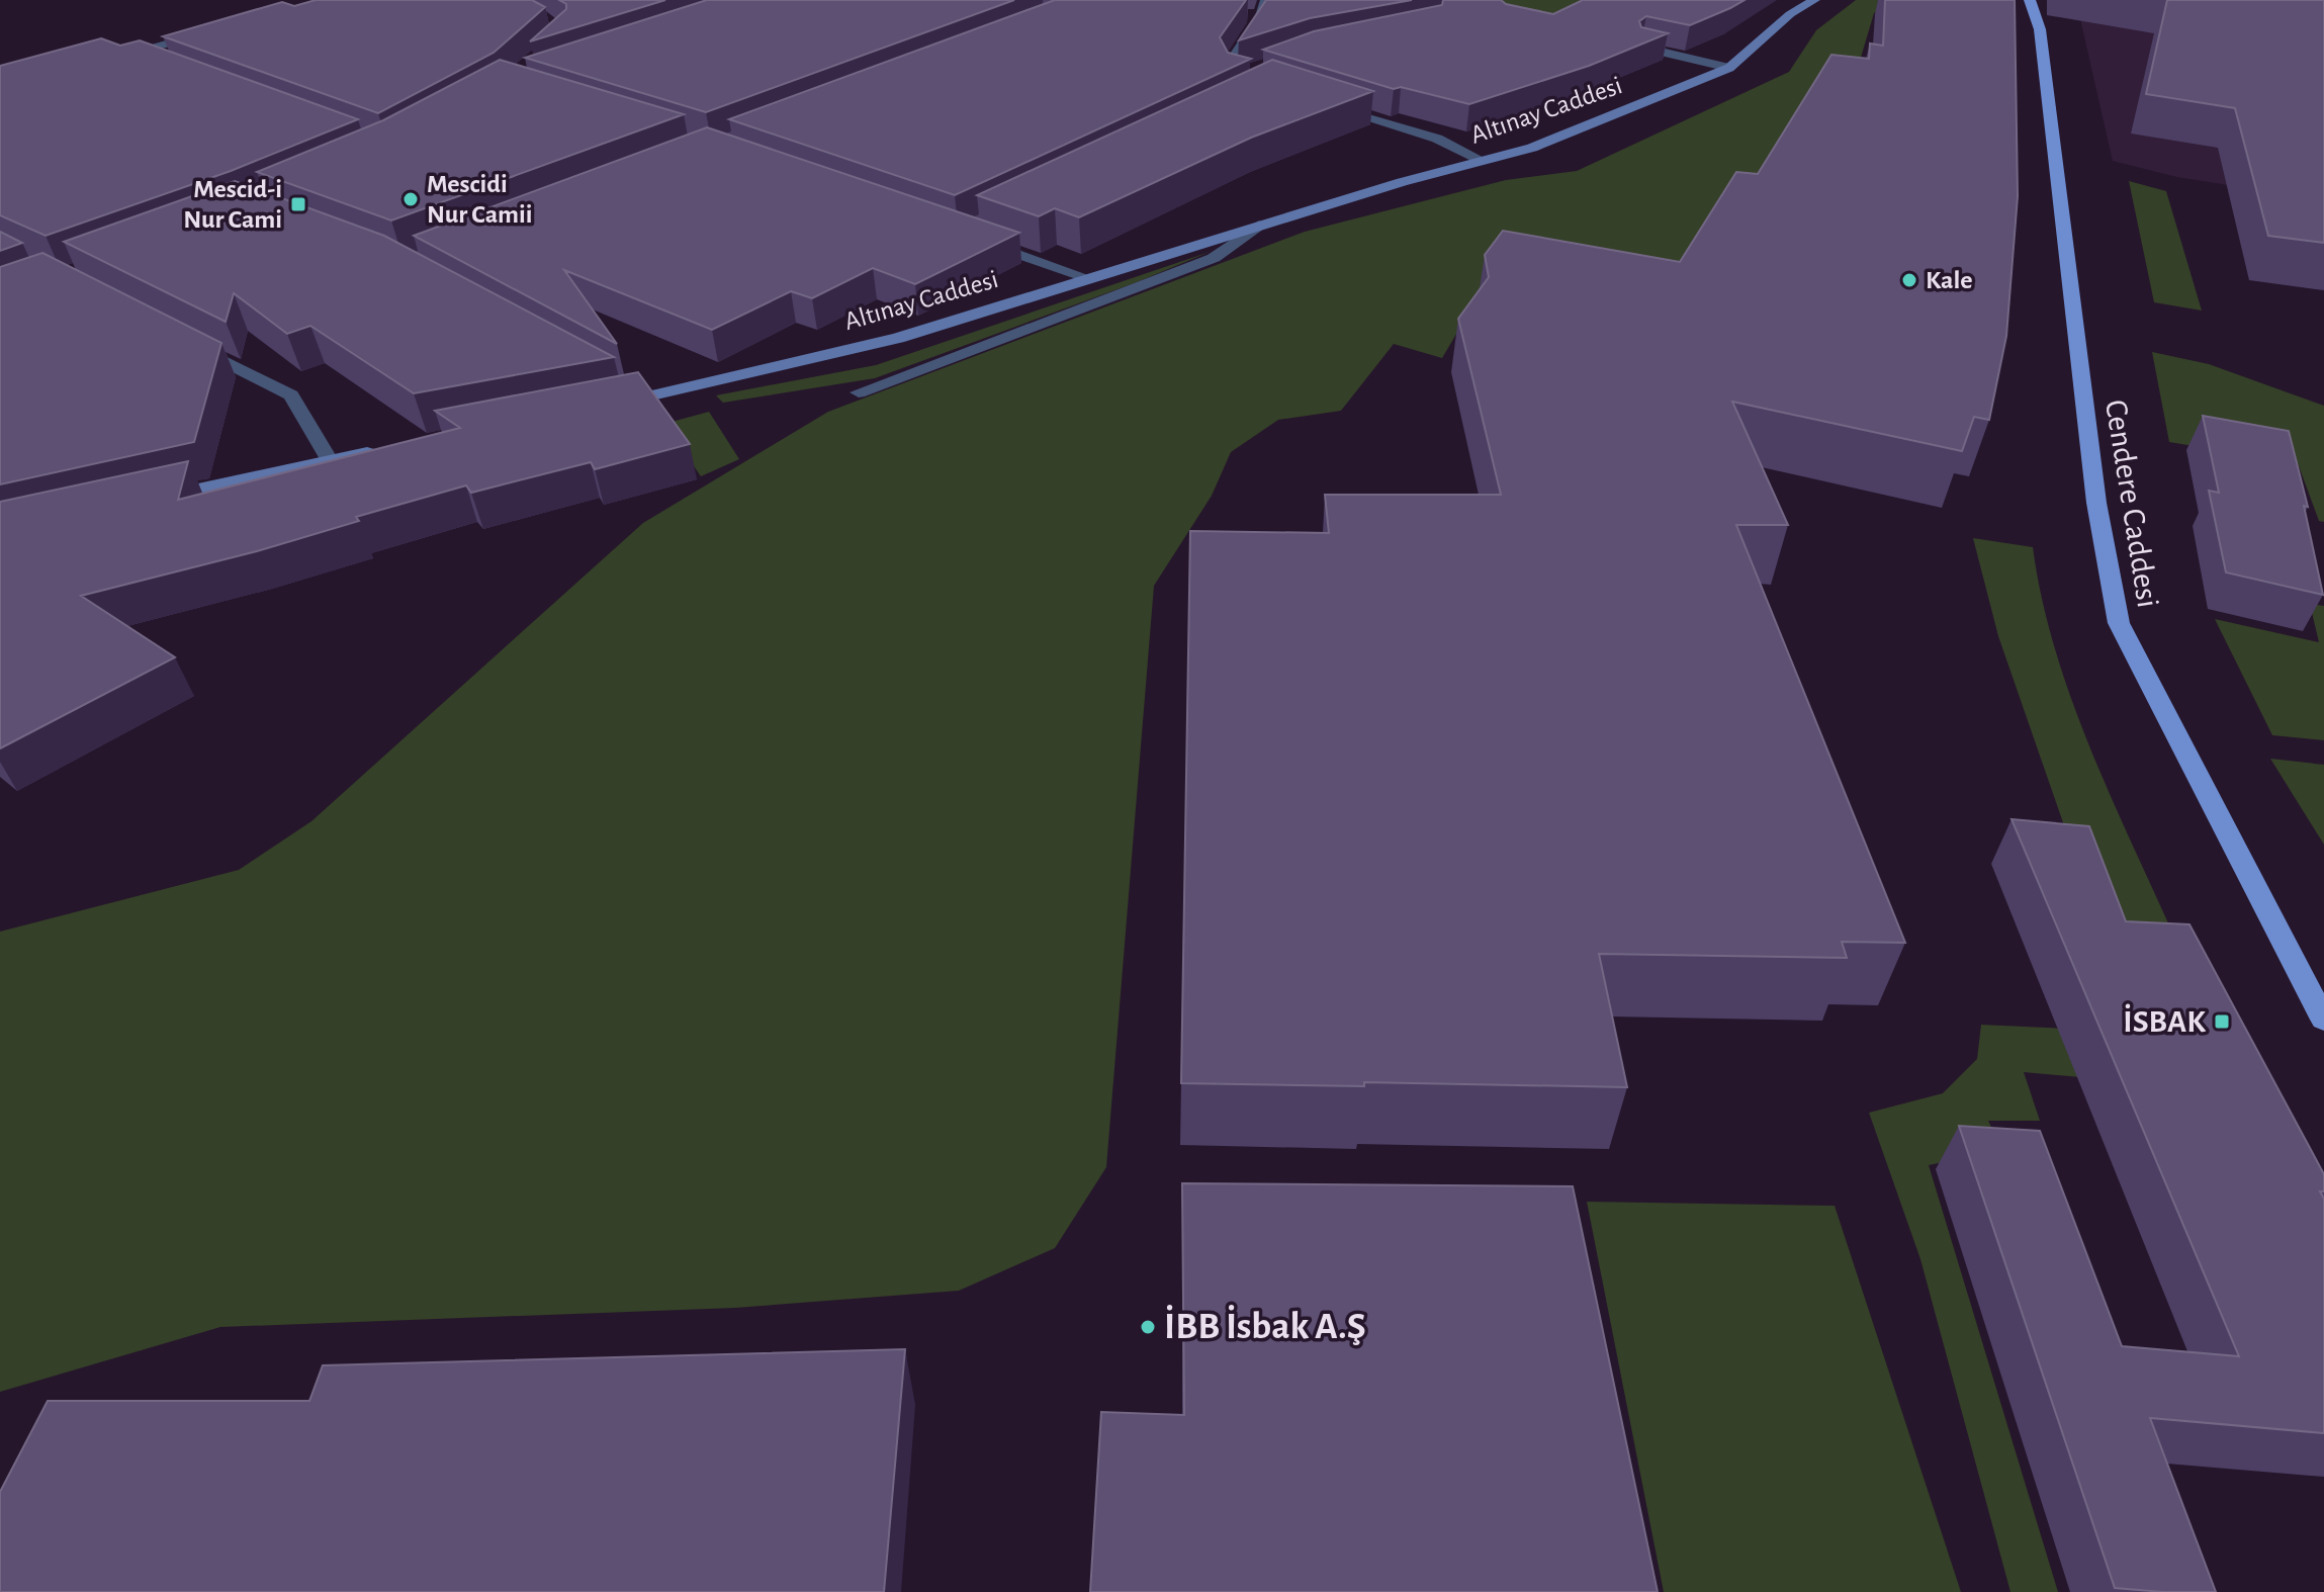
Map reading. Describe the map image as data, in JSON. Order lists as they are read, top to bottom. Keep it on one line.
{"streets":{"main road":["Cendere Caddesi"],"street":["Altınay Caddesi"]},"places":{"other":["Mescidi Nur Camii","Kale","İBB İsbak A.Ş"],"transit":["Mescid-i Nur Cami","İSBAK"]}}
